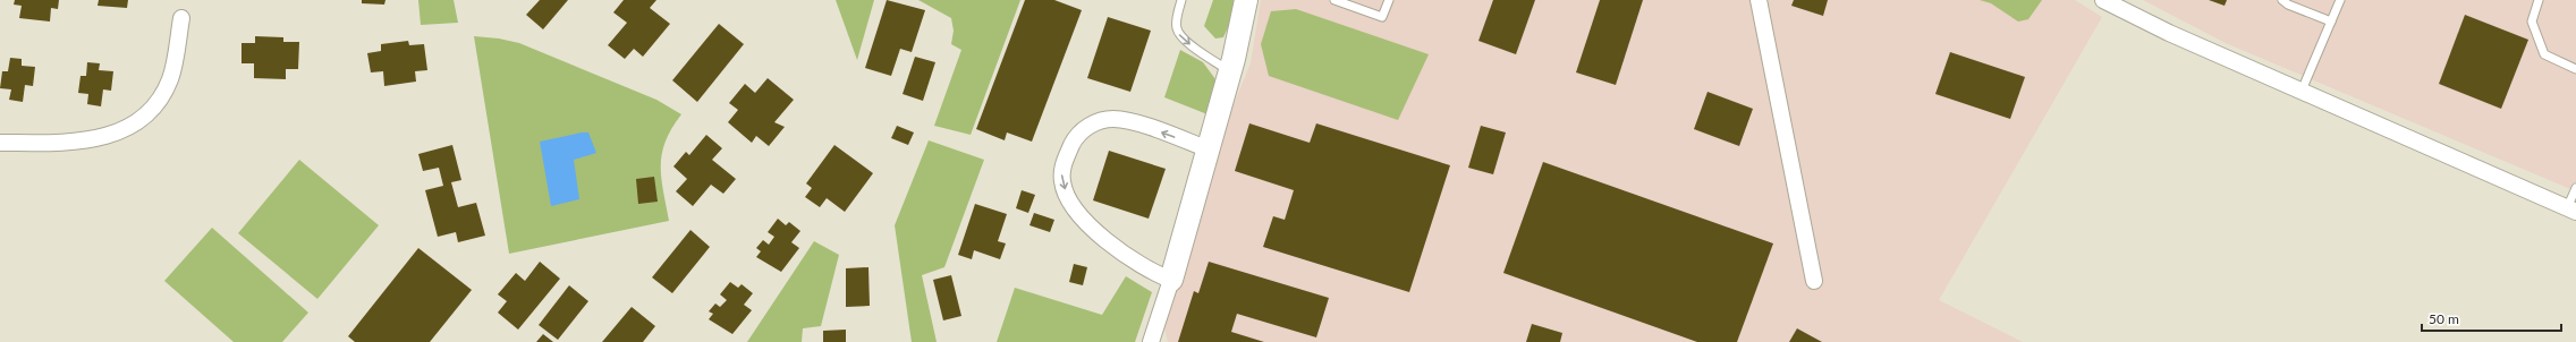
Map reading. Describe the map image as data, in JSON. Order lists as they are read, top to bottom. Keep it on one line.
{"scale_bar":"50 m"}
